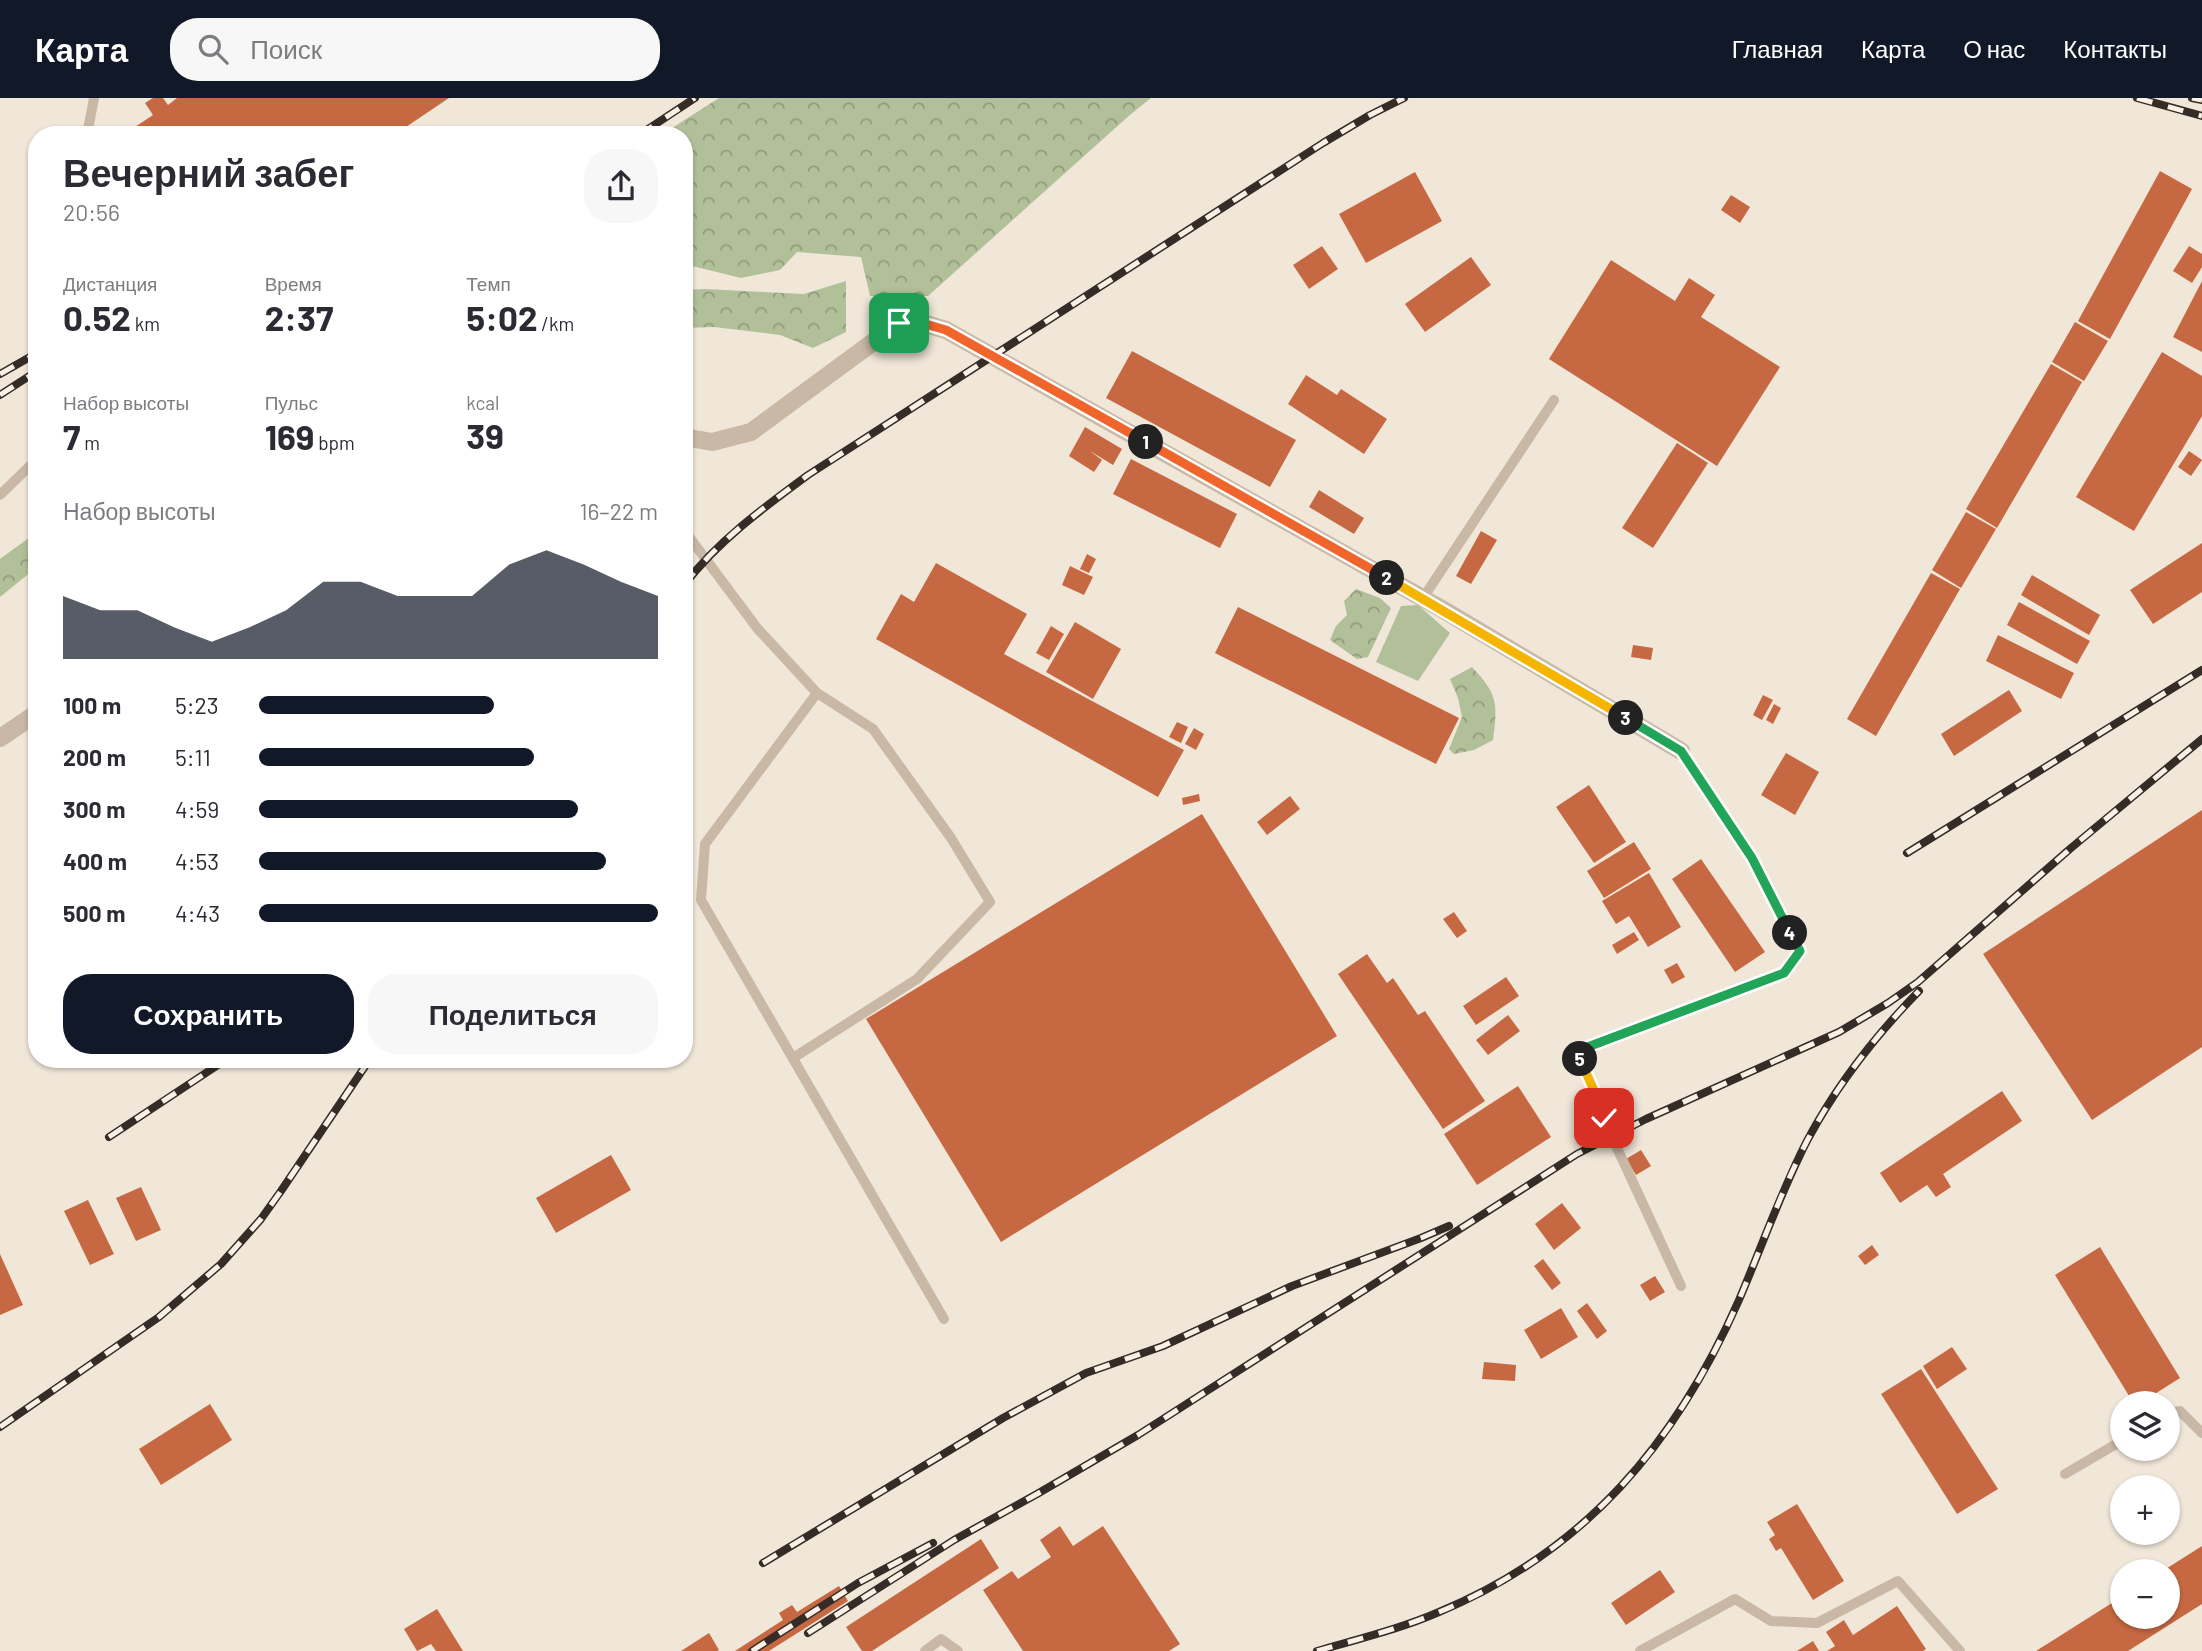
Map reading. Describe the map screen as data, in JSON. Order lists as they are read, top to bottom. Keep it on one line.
{"page":{"header":"Карта","search":"Поиск","nav":["Главная","Карта","О нас","Контакты"],"heading":["Вечерний забег","20:56"],"stats":[["Дистанция","0.52 km"],["Время","2:37"],["Темп","5:02 /km"],["Набор высоты","7 m"],["Пульс","169 bpm"],["kcal","39"]],"pins":["1","2","3","4","5"],"chart":["Набор высоты","16–22 m"],"list":[{"name":"100 m","note":"5:23"},{"name":"200 m","note":"5:11"},{"name":"300 m","note":"4:59"},{"name":"400 m","note":"4:53"},{"name":"500 m","note":"4:43"}],"buttons":["Сохранить","Поделиться"],"map_buttons":["+","−"]}}
